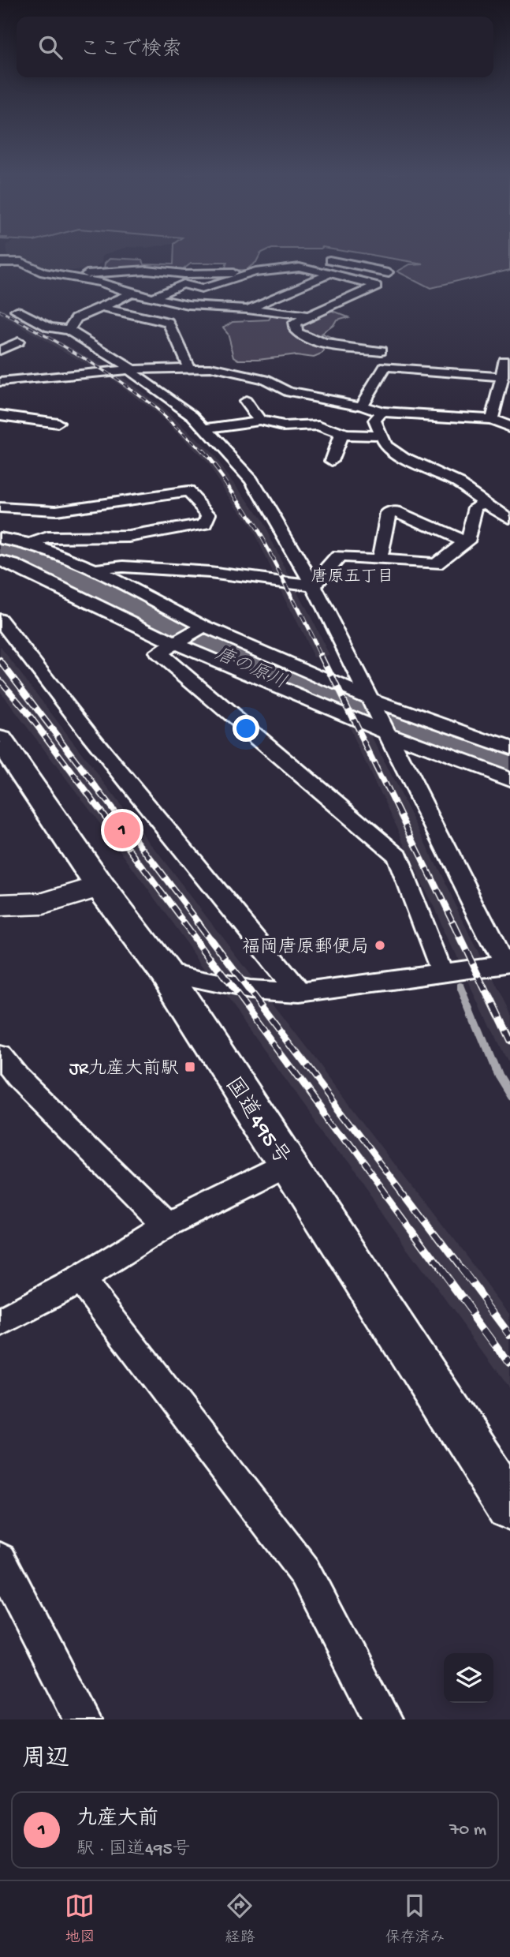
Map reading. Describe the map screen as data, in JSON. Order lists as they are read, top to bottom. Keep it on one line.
{"streets":{"highway":["国道495号"]},"districts":["唐原五丁目"],"water":["唐の原川"],"places":{"other":["福岡唐原郵便局"],"transit":["JR九産大前駅"]},"page":{"search":"ここで検索","pins":"1","heading":"周辺","list":[{"mark":"1","name":"九産大前","note":"駅 · 国道495号","value":"70 m"}],"nav":["地図","経路","保存済み"]}}
